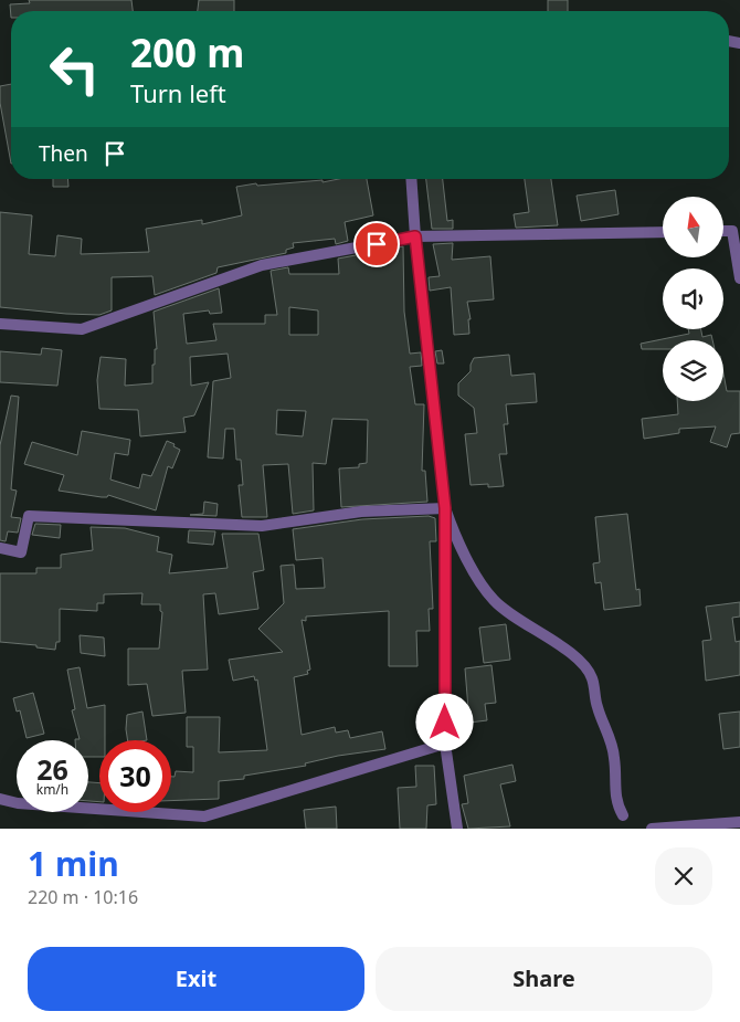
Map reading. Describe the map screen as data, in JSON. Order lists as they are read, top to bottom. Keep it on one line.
{"north":"top","page":{"turn":["200 m","Turn left"],"then":"Then","speed":"26 km/h","limit":"30","heading":["1 min","220 m · 10:16"],"buttons":["Exit","Share"]}}
